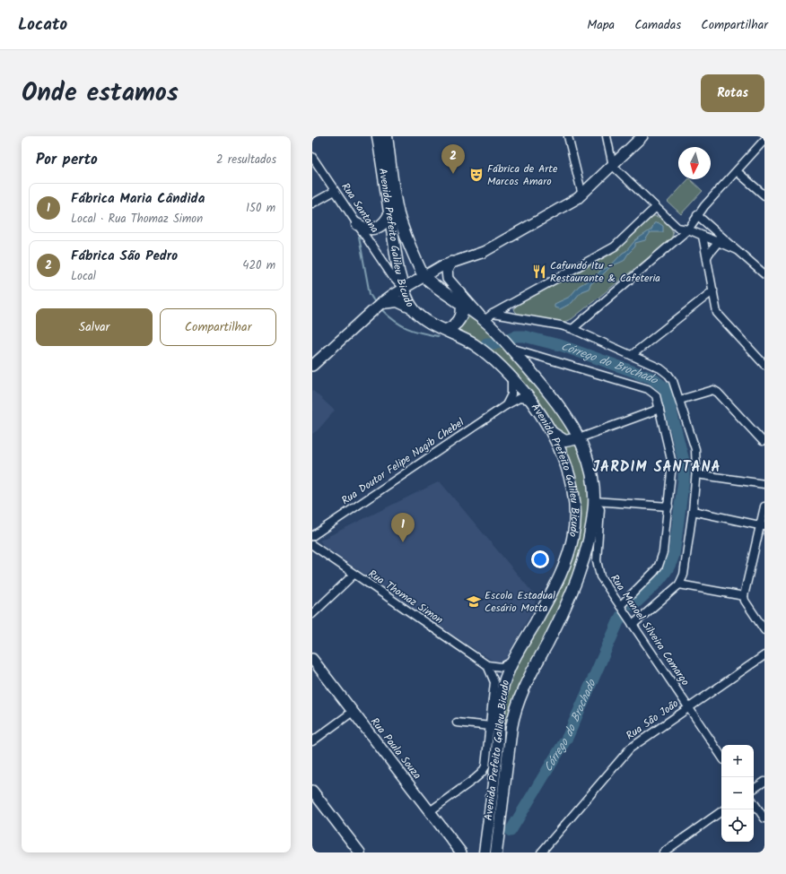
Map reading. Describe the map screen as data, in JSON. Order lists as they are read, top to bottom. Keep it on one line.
{"streets":{"main road":["Avenida Prefeito Galileu Bicudo","Rua Paula Souza"],"street":["Rua Santana","Rua Doutor Felipe Nagib Chebel","Rua Thomaz Simon","Rua Manoel Silveira Camargo","Rua São João"]},"crossings":[["Rua Santana","Avenida Prefeito Galileu Bicudo"],["Avenida Prefeito Galileu Bicudo","Rua Doutor Felipe Nagib Chebel"],["Avenida Prefeito Galileu Bicudo","Rua Manoel Silveira Camargo"],["Rua Manoel Silveira Camargo","Rua São João"]],"districts":["JARDIM SANTANA"],"water":["Córrego do Brochado"],"places":{"theatre":["Fábrica de Arte Marcos Amaro"],"restaurant":["Cafundó Itu - Restaurante & Cafeteria"],"school or university":["Escola Estadual Cesário Motta"]},"north":"bottom","page":{"header":"Locato","nav":["Mapa","Camadas","Compartilhar"],"title":"Onde estamos","buttons":["Rotas",["Salvar","Compartilhar"]],"heading":["Por perto","2 resultados"],"pins":["2","1"],"list":[{"mark":"1","name":"Fábrica Maria Cândida","note":"Local · Rua Thomaz Simon","value":"150 m"},{"mark":"2","name":"Fábrica São Pedro","note":"Local","value":"420 m"}],"map_buttons":["+","−"]}}
